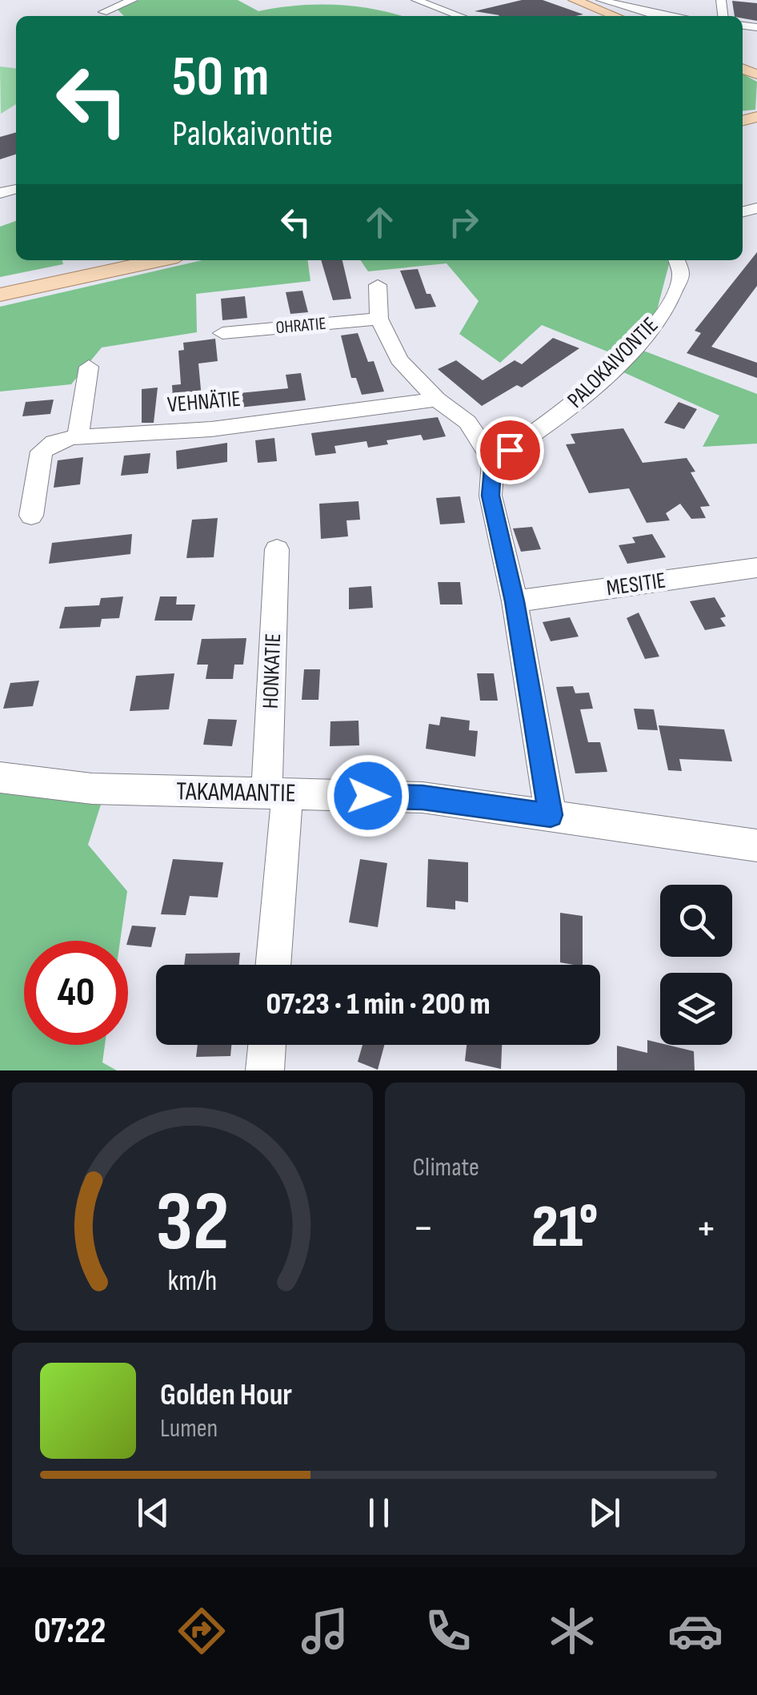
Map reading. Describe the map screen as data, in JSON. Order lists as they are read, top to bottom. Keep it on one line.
{"streets":{"street":["OHRATIE","PALOKAIVONTIE","VEHNÄTIE","MESITIE","HONKATIE","TAKAMAANTIE"]},"crossings":[["HONKATIE","TAKAMAANTIE"]],"page":{"turn":["50 m","Palokaivontie"],"limit":"40","trip":"07:23 · 1 min · 200 m","tile":"Climate","heat":["−","21°","+"],"song":["Golden Hour","Lumen"],"tabs":"07:22","gauge":["32","km/h"]}}
